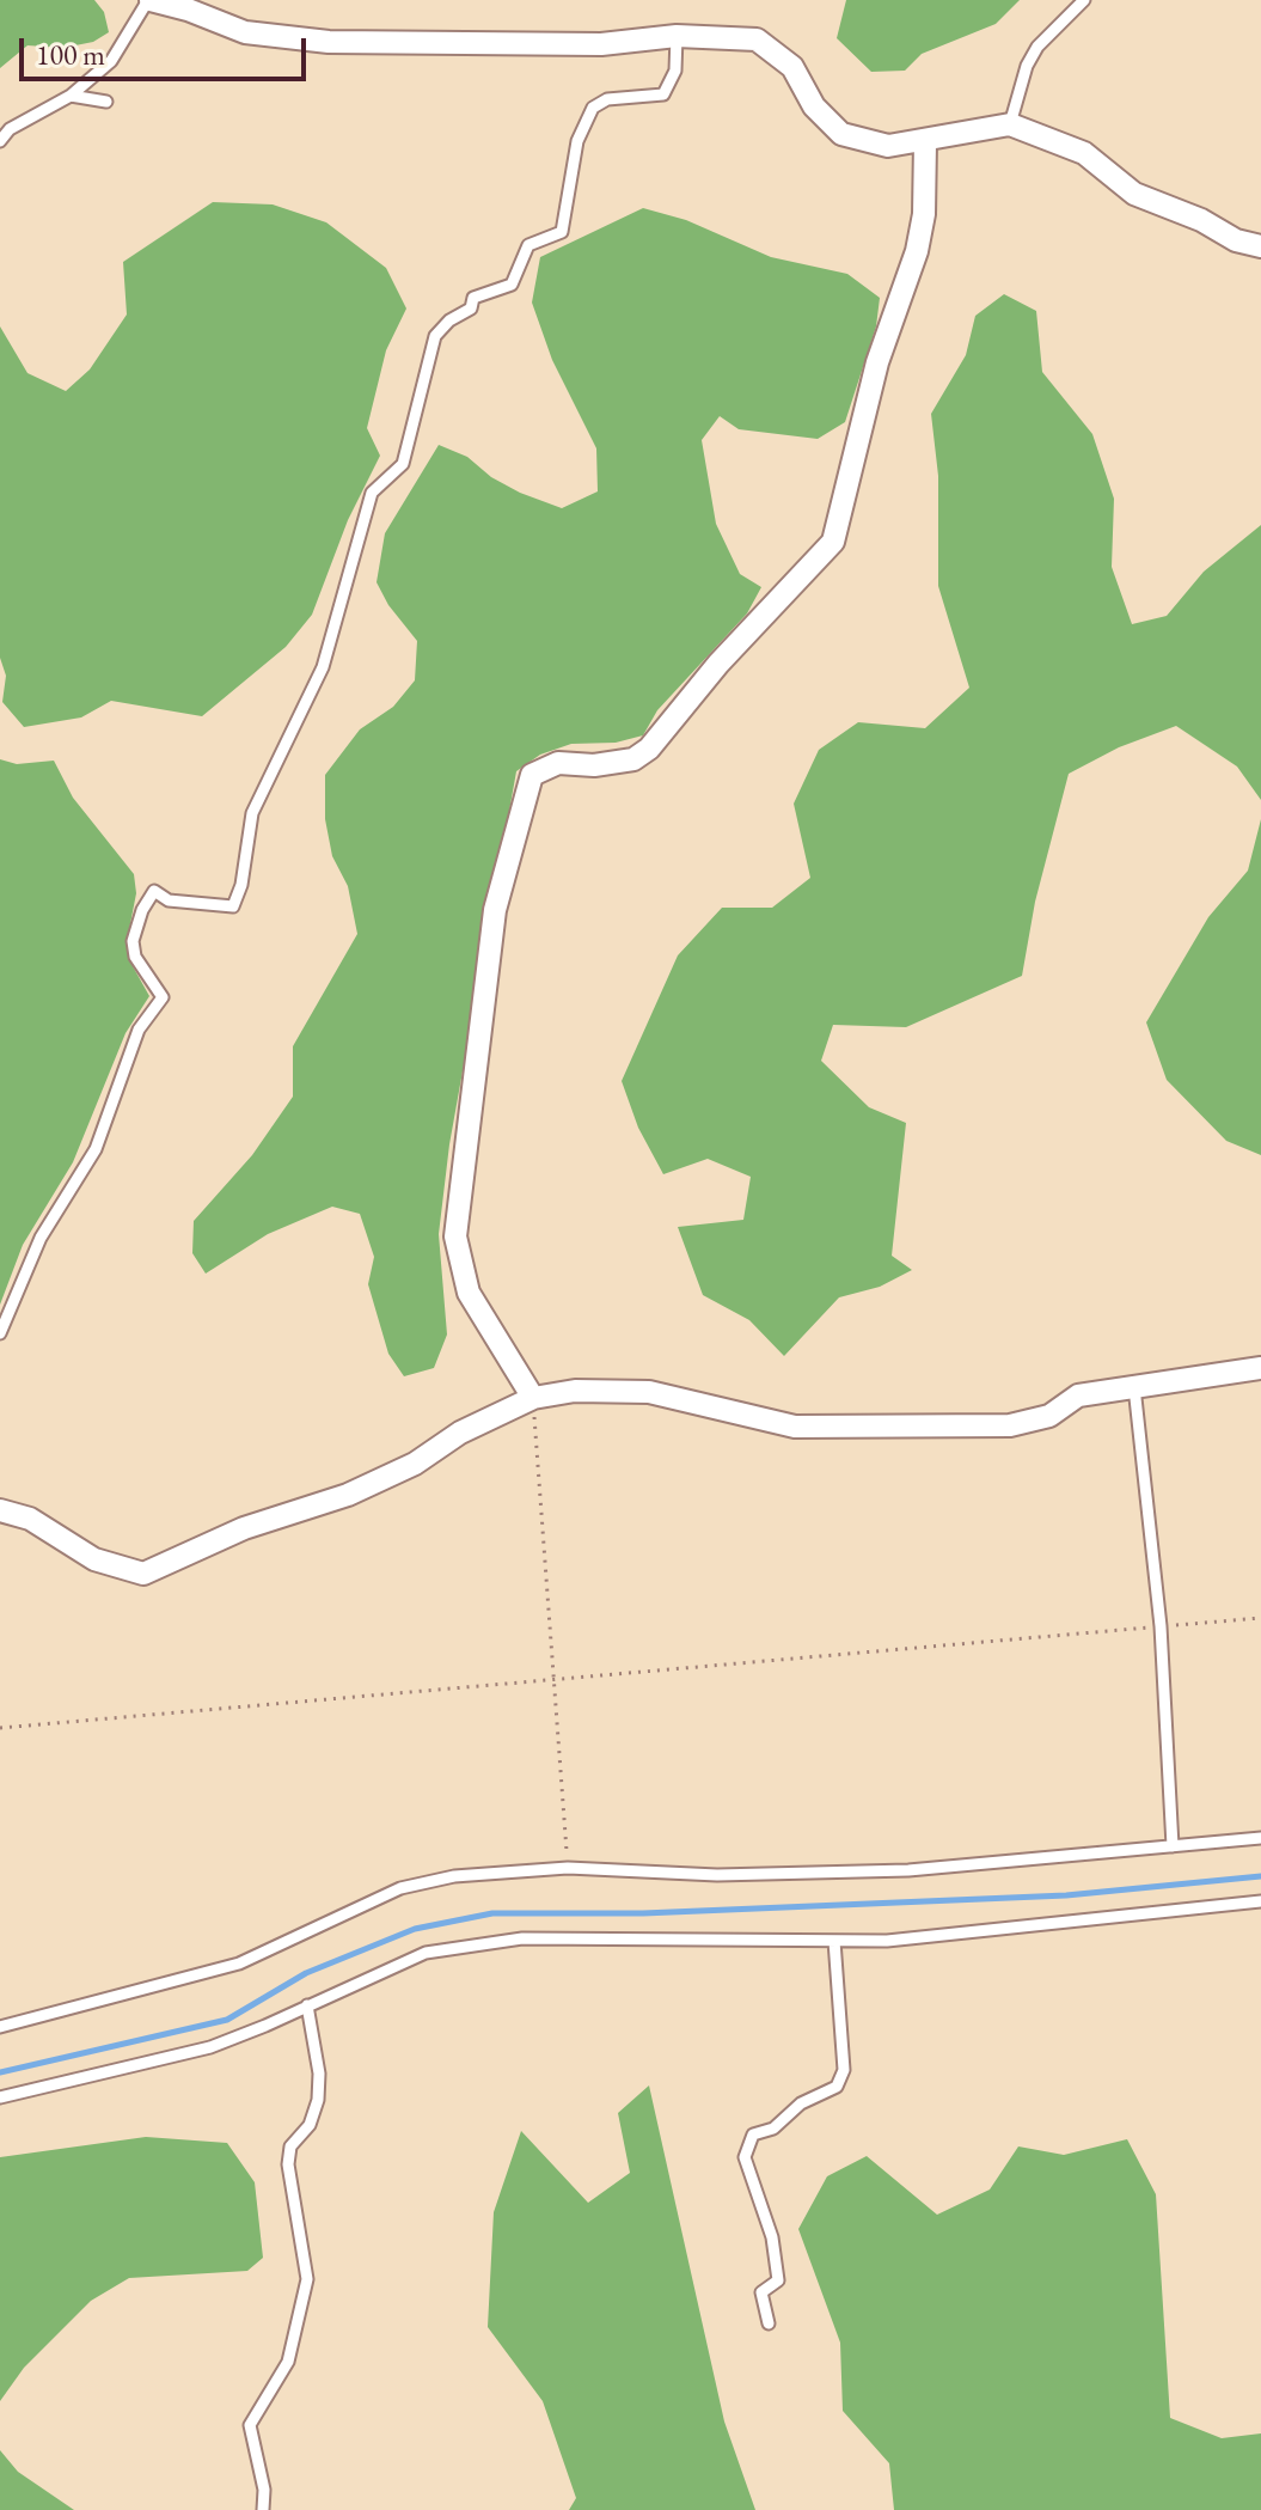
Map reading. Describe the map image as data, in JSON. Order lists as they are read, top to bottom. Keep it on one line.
{"scale_bar":"100 m"}
